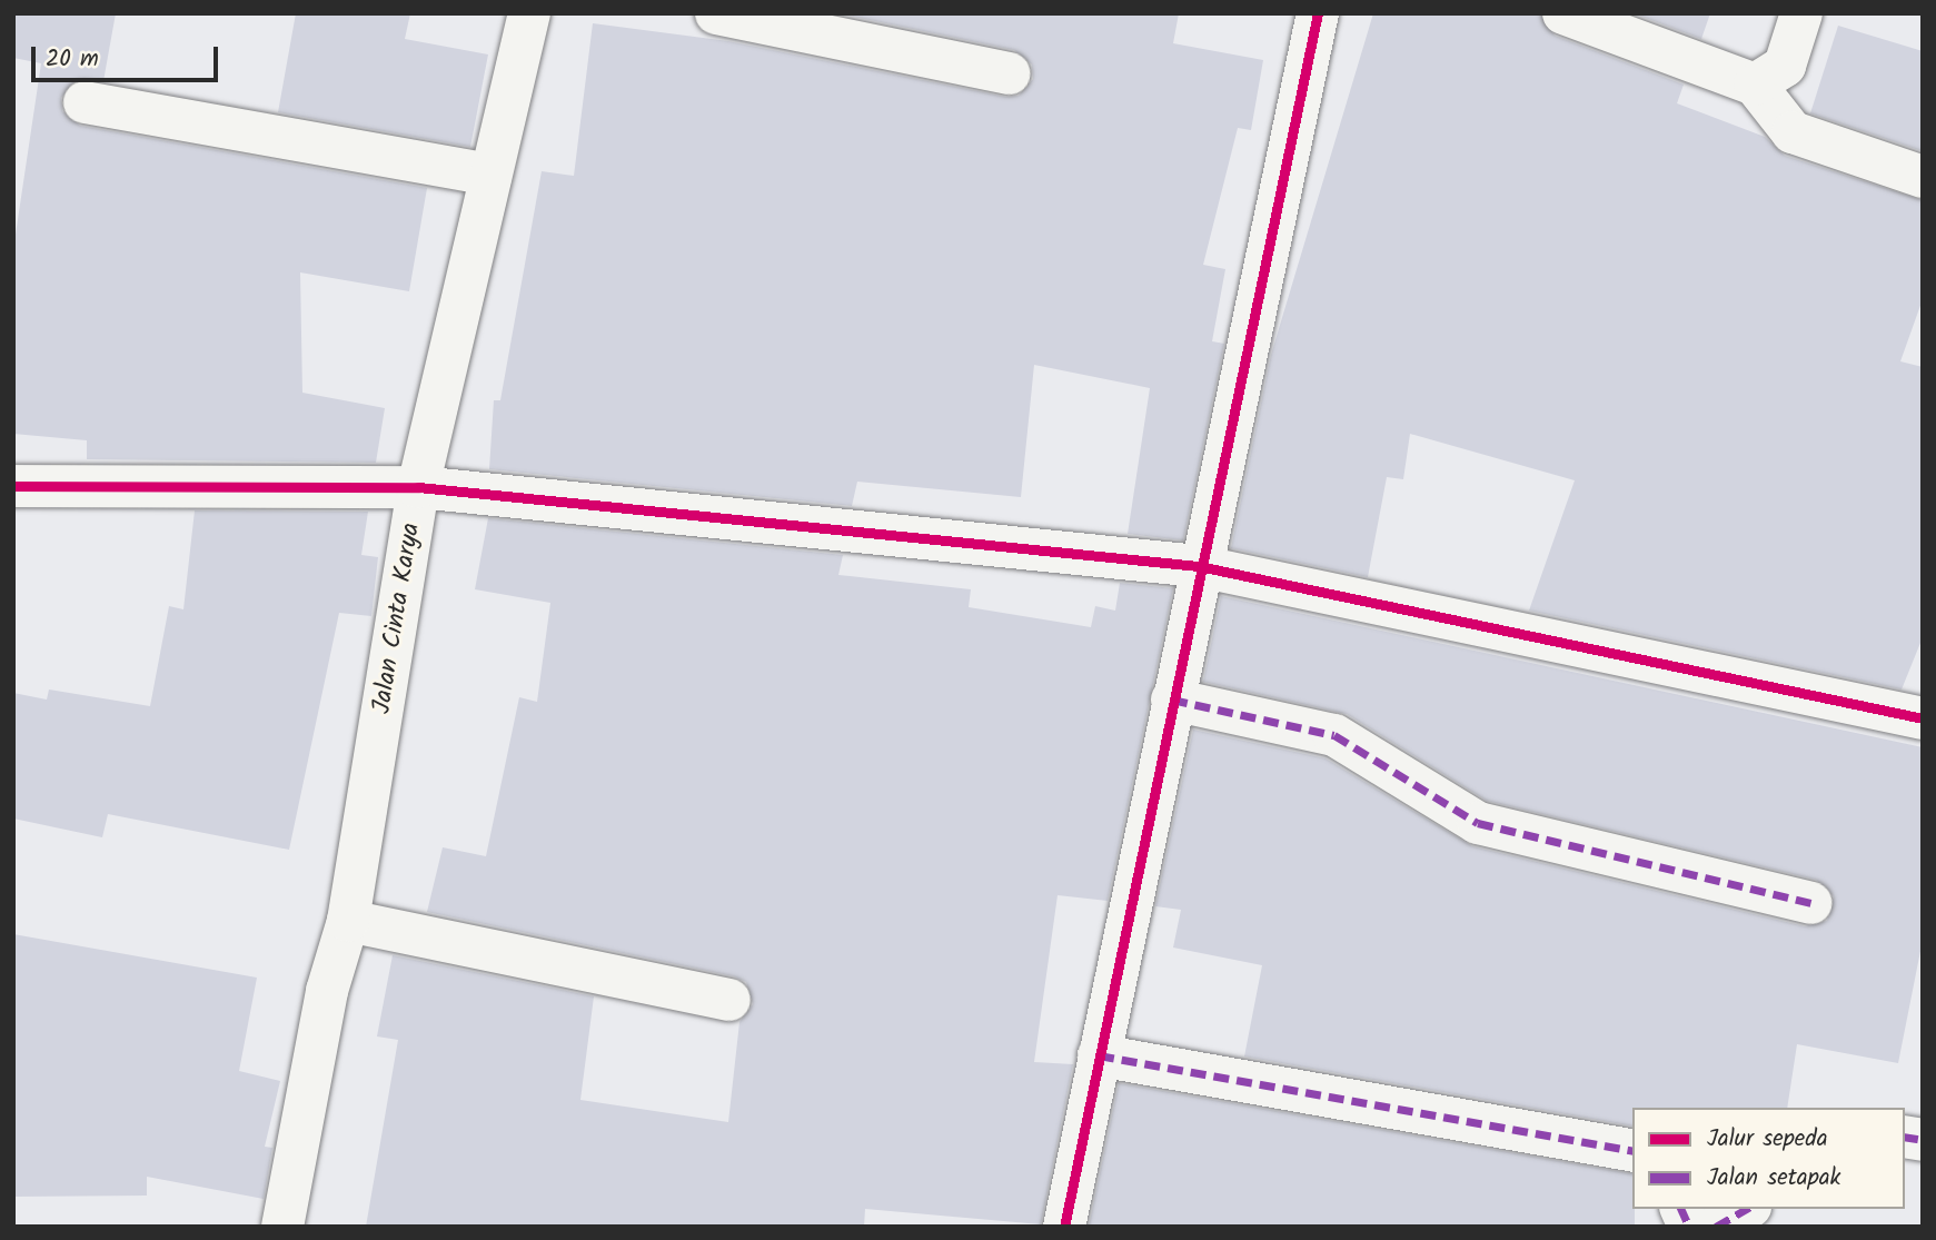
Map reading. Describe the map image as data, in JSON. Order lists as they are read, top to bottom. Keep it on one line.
{"streets":{"street":["Jalan Cinta Karya"]},"legend":["Jalur sepeda","Jalan setapak"],"scale_bar":"20 m"}
